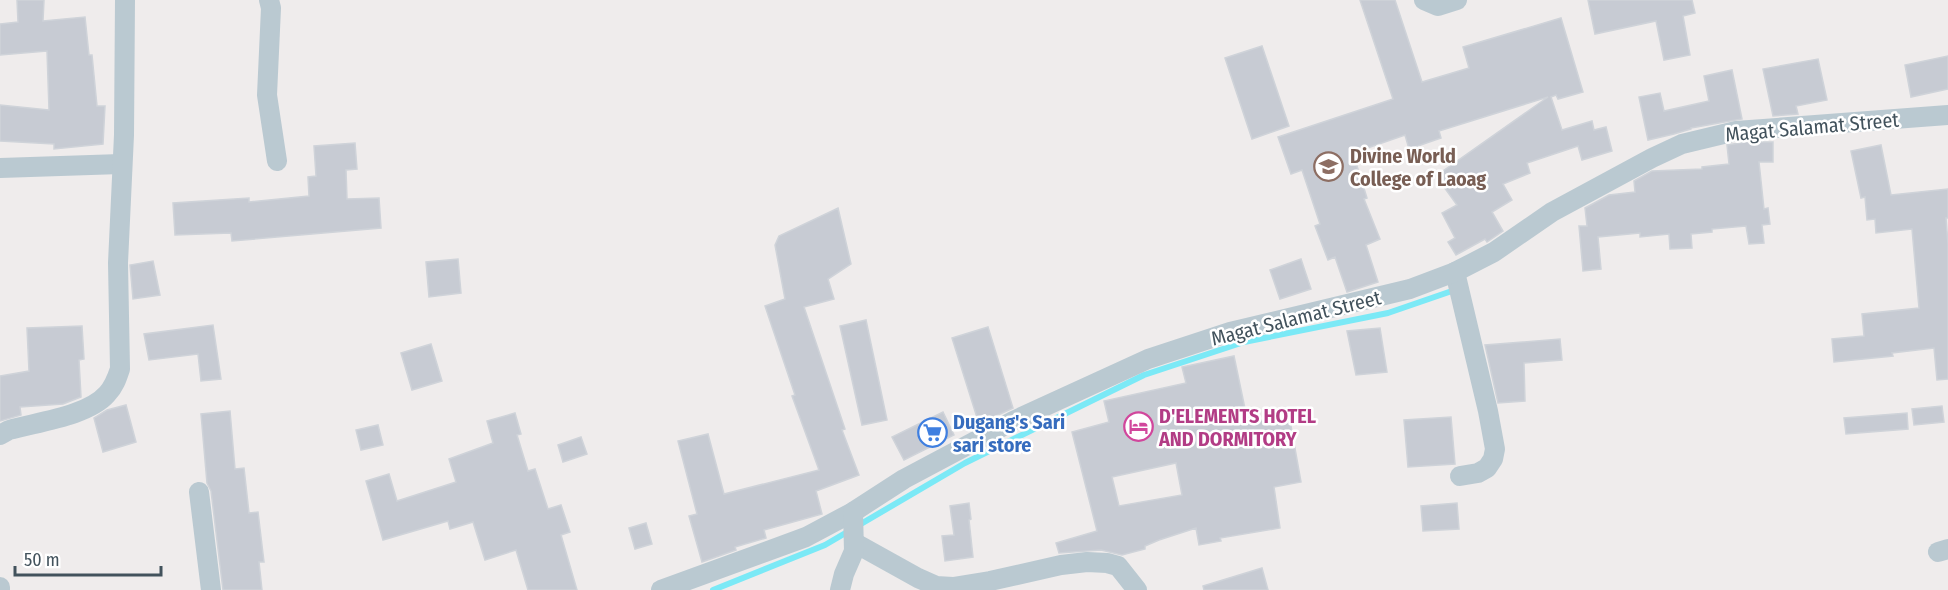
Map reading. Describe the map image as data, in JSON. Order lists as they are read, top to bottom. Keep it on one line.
{"streets":{"street":["Magat Salamat Street"]},"places":{"school or university":["Divine World College of Laoag"],"hotel":["D'ELEMENTS HOTEL AND DORMITORY"],"supermarket":["Dugang's Sari sari store"]},"scale_bar":"50 m"}
